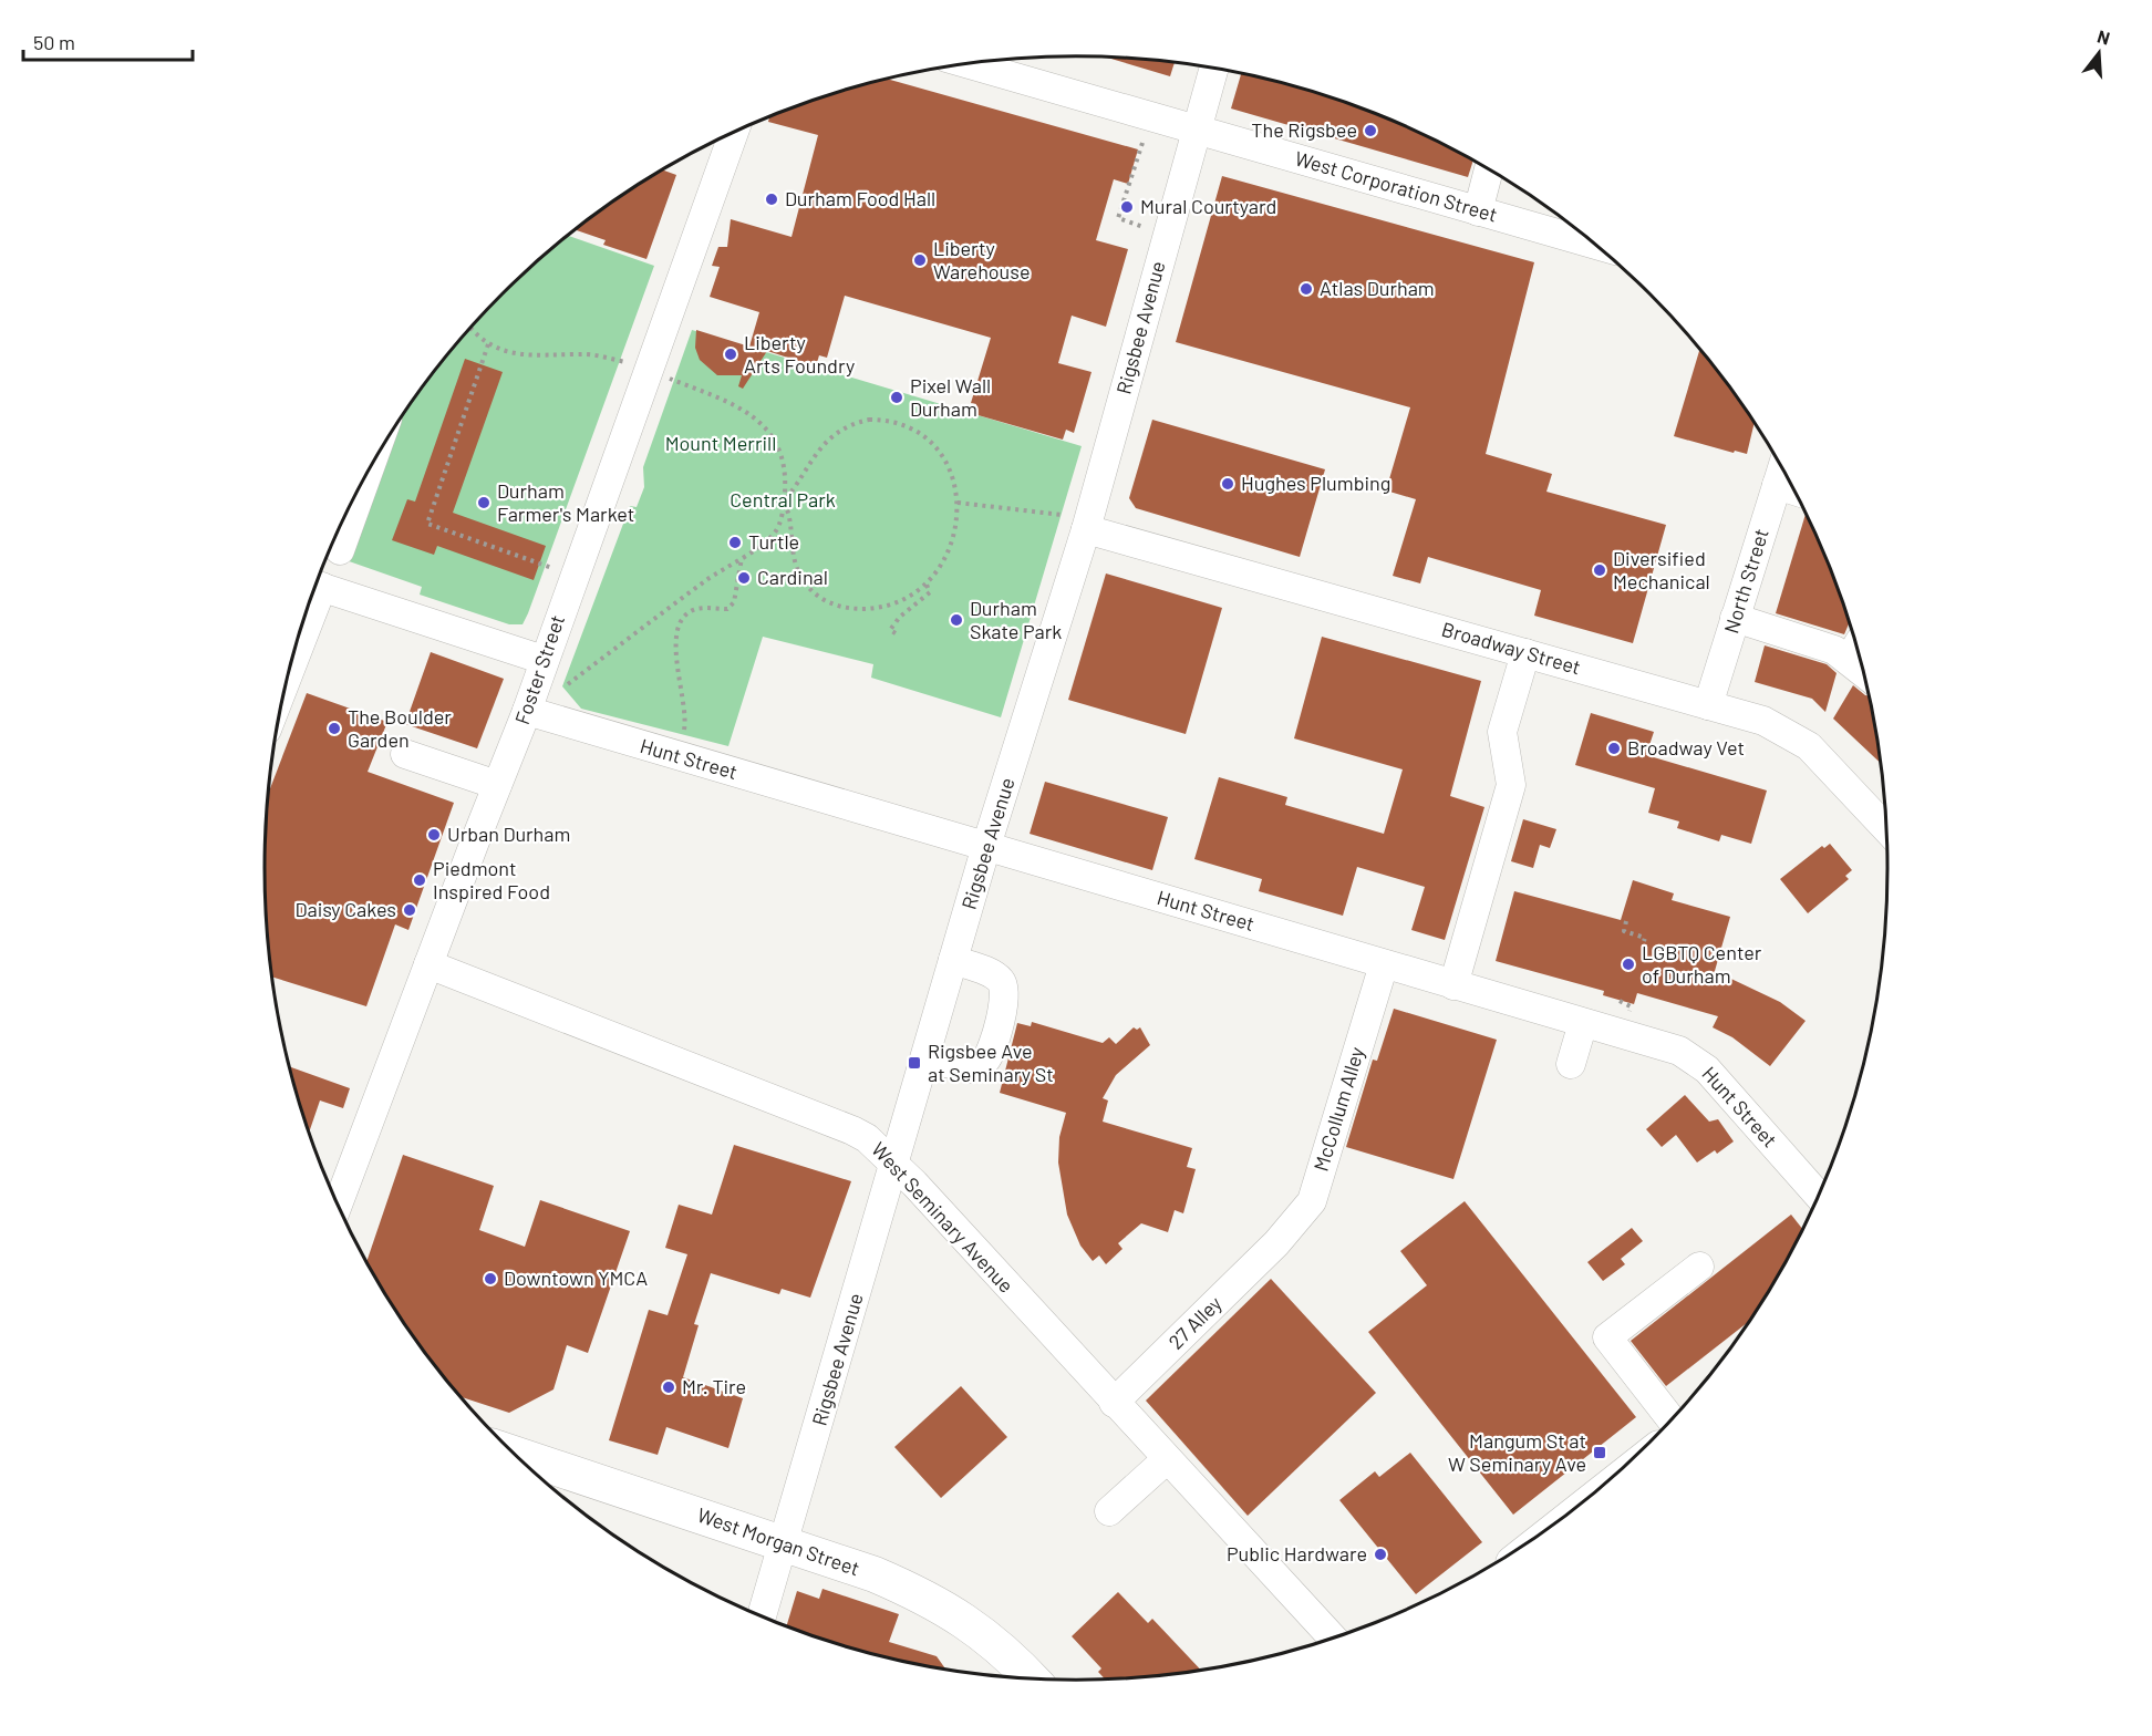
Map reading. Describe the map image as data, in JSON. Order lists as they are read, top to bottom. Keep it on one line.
{"streets":{"main road":["West Morgan Street"],"street":["West Corporation Street","Rigsbee Avenue","North Street","Broadway Street","Foster Street","Hunt Street","McCollum Alley","West Seminary Avenue","27 Alley"]},"crossings":[["West Corporation Street","Rigsbee Avenue"],["Rigsbee Avenue","Broadway Street"],["Rigsbee Avenue","Hunt Street"],["Rigsbee Avenue","West Seminary Avenue"],["Rigsbee Avenue","West Morgan Street"],["North Street","Broadway Street"],["Foster Street","Hunt Street"],["Foster Street","West Seminary Avenue"],["Hunt Street","McCollum Alley"],["McCollum Alley","27 Alley"],["West Seminary Avenue","27 Alley"]],"parks":["Mount Merrill","Central Park"],"places":{"other":["The Rigsbee","Durham Food Hall","Mural Courtyard","Liberty Warehouse","Atlas Durham","Liberty Arts Foundry","Pixel Wall Durham","Hughes Plumbing","Durham Farmer's Market","Turtle","Diversified Mechanical","Cardinal","Durham Skate Park","The Boulder Garden","Broadway Vet","Urban Durham","Piedmont Inspired Food","Daisy Cakes","LGBTQ Center of Durham","Downtown YMCA","Mr. Tire","Public Hardware"],"transit":["Rigsbee Ave at Seminary St","Mangum St at W Seminary Ave"]},"scale_bar":"50 m","north":"top"}
